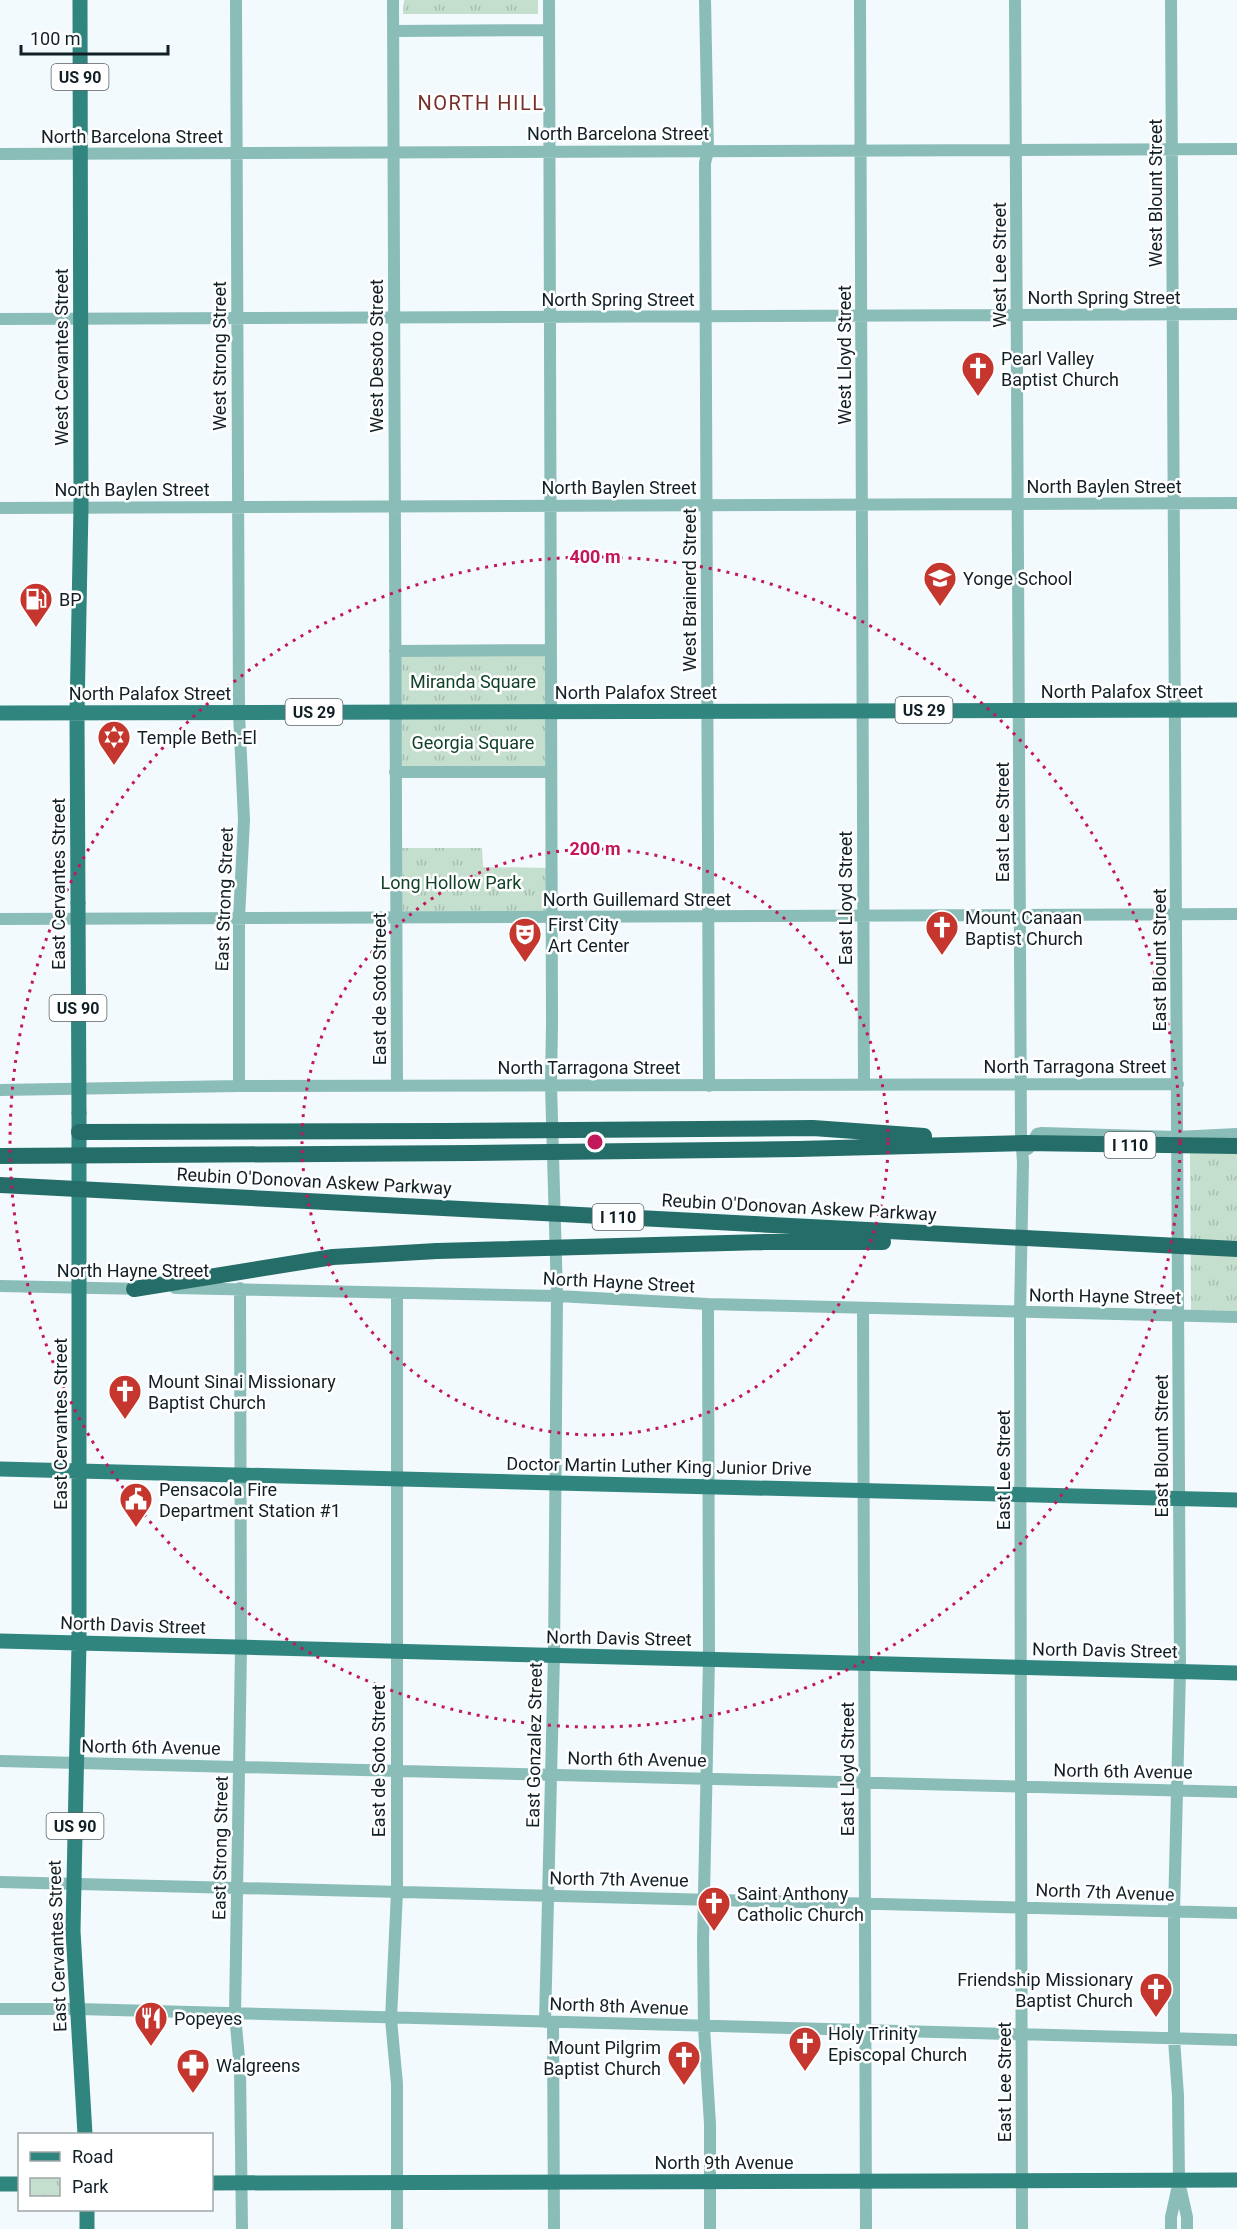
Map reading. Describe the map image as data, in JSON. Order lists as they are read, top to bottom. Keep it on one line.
{"streets":{"highway":["I 110","Reubin O'Donovan Askew Parkway"],"main road":["US 90","West Cervantes Street","North Palafox Street","US 29","East Cervantes Street","Doctor Martin Luther King Junior Drive","North Davis Street","North 9th Avenue"],"street":["North Barcelona Street","West Blount Street","West Lee Street","North Spring Street","West Lloyd Street","West Strong Street","West Desoto Street","North Baylen Street","West Brainerd Street","East Lee Street","East Lloyd Street","East Strong Street","North Guillemard Street","East Blount Street","East de Soto Street","North Tarragona Street","North Hayne Street","East Gonzalez Street","North 6th Avenue","North 7th Avenue","North 8th Avenue"]},"crossings":[["North Barcelona Street","West Blount Street"],["North Barcelona Street","West Lee Street"],["North Barcelona Street","West Lloyd Street"],["North Barcelona Street","West Strong Street"],["North Barcelona Street","West Desoto Street"],["North Barcelona Street","West Cervantes Street"],["North Barcelona Street","West Brainerd Street"],["North Barcelona Street","East Gonzalez Street"],["West Blount Street","North Spring Street"],["West Blount Street","North Baylen Street"],["West Blount Street","North Palafox Street"],["West Blount Street","East Blount Street"],["West Lee Street","North Spring Street"],["West Lee Street","North Baylen Street"],["West Lee Street","North Palafox Street"],["West Lee Street","East Lee Street"],["North Spring Street","West Lloyd Street"],["North Spring Street","West Strong Street"],["North Spring Street","West Desoto Street"],["North Spring Street","West Cervantes Street"],["North Spring Street","West Brainerd Street"],["North Spring Street","East Gonzalez Street"],["West Lloyd Street","North Baylen Street"],["West Lloyd Street","North Palafox Street"],["West Lloyd Street","East Lloyd Street"],["West Strong Street","North Baylen Street"],["West Strong Street","North Palafox Street"],["West Strong Street","East Strong Street"],["West Desoto Street","North Baylen Street"],["West Desoto Street","North Palafox Street"],["West Desoto Street","East de Soto Street"],["West Cervantes Street","North Baylen Street"],["West Cervantes Street","North Palafox Street"],["West Cervantes Street","East Cervantes Street"],["North Baylen Street","West Brainerd Street"],["North Baylen Street","East Gonzalez Street"],["West Brainerd Street","North Palafox Street"],["West Brainerd Street","North Guillemard Street"],["West Brainerd Street","North Tarragona Street"],["North Palafox Street","East Lee Street"],["North Palafox Street","East Cervantes Street"],["North Palafox Street","East Lloyd Street"],["North Palafox Street","East Strong Street"],["North Palafox Street","East Blount Street"],["North Palafox Street","East de Soto Street"],["North Palafox Street","East Gonzalez Street"],["East Lee Street","North Guillemard Street"],["East Lee Street","North Tarragona Street"],["East Lee Street","North Hayne Street"],["East Lee Street","Doctor Martin Luther King Junior Drive"],["East Lee Street","North Davis Street"],["East Lee Street","North 6th Avenue"],["East Lee Street","North 7th Avenue"],["East Lee Street","North 8th Avenue"],["East Lee Street","North 9th Avenue"],["East Cervantes Street","North Hayne Street"],["East Cervantes Street","Doctor Martin Luther King Junior Drive"],["East Cervantes Street","North Davis Street"],["East Cervantes Street","North 6th Avenue"],["East Cervantes Street","North 7th Avenue"],["East Cervantes Street","North 8th Avenue"],["East Lloyd Street","North Guillemard Street"],["East Lloyd Street","North Tarragona Street"],["East Lloyd Street","North Hayne Street"],["East Lloyd Street","Doctor Martin Luther King Junior Drive"],["East Lloyd Street","North Davis Street"],["East Lloyd Street","North 6th Avenue"],["East Lloyd Street","North 7th Avenue"],["East Lloyd Street","North 8th Avenue"],["East Lloyd Street","North 9th Avenue"],["East Strong Street","North Guillemard Street"],["East Strong Street","North Tarragona Street"],["East Strong Street","North Hayne Street"],["East Strong Street","Doctor Martin Luther King Junior Drive"],["East Strong Street","North Davis Street"],["East Strong Street","North 6th Avenue"],["East Strong Street","North 7th Avenue"],["East Strong Street","North 8th Avenue"],["East Strong Street","North 9th Avenue"],["North Guillemard Street","East Blount Street"],["North Guillemard Street","East de Soto Street"],["North Guillemard Street","East Gonzalez Street"],["East Blount Street","North Tarragona Street"],["East Blount Street","North Hayne Street"],["East Blount Street","Doctor Martin Luther King Junior Drive"],["East Blount Street","North Davis Street"],["East Blount Street","North 6th Avenue"],["East Blount Street","North 7th Avenue"],["East Blount Street","North 8th Avenue"],["East Blount Street","North 9th Avenue"],["East de Soto Street","North Tarragona Street"],["East de Soto Street","North Hayne Street"],["East de Soto Street","Doctor Martin Luther King Junior Drive"],["East de Soto Street","North Davis Street"],["East de Soto Street","North 6th Avenue"],["East de Soto Street","North 7th Avenue"],["East de Soto Street","North 8th Avenue"],["East de Soto Street","North 9th Avenue"],["North Tarragona Street","East Gonzalez Street"],["North Hayne Street","East Gonzalez Street"],["Doctor Martin Luther King Junior Drive","East Gonzalez Street"],["North Davis Street","East Gonzalez Street"],["East Gonzalez Street","North 6th Avenue"],["East Gonzalez Street","North 7th Avenue"],["East Gonzalez Street","North 8th Avenue"],["East Gonzalez Street","North 9th Avenue"]],"districts":["NORTH HILL"],"parks":["Miranda Square","Georgia Square","Long Hollow Park"],"places":{"church":["Pearl Valley Baptist Church","Mount Canaan Baptist Church","Mount Sinai Missionary Baptist Church","Saint Anthony Catholic Church","Friendship Missionary Baptist Church","Holy Trinity Episcopal Church","Mount Pilgrim Baptist Church"],"school or university":["Yonge School"],"fuel station":["BP"],"synagogue":["Temple Beth-El"],"theatre":["First City Art Center"],"public building":["Pensacola Fire Department Station #1"],"restaurant":["Popeyes"],"pharmacy":["Walgreens"]},"legend":["Road","Park"],"scale_bar":"100 m","rings":["400 m","200 m"]}
